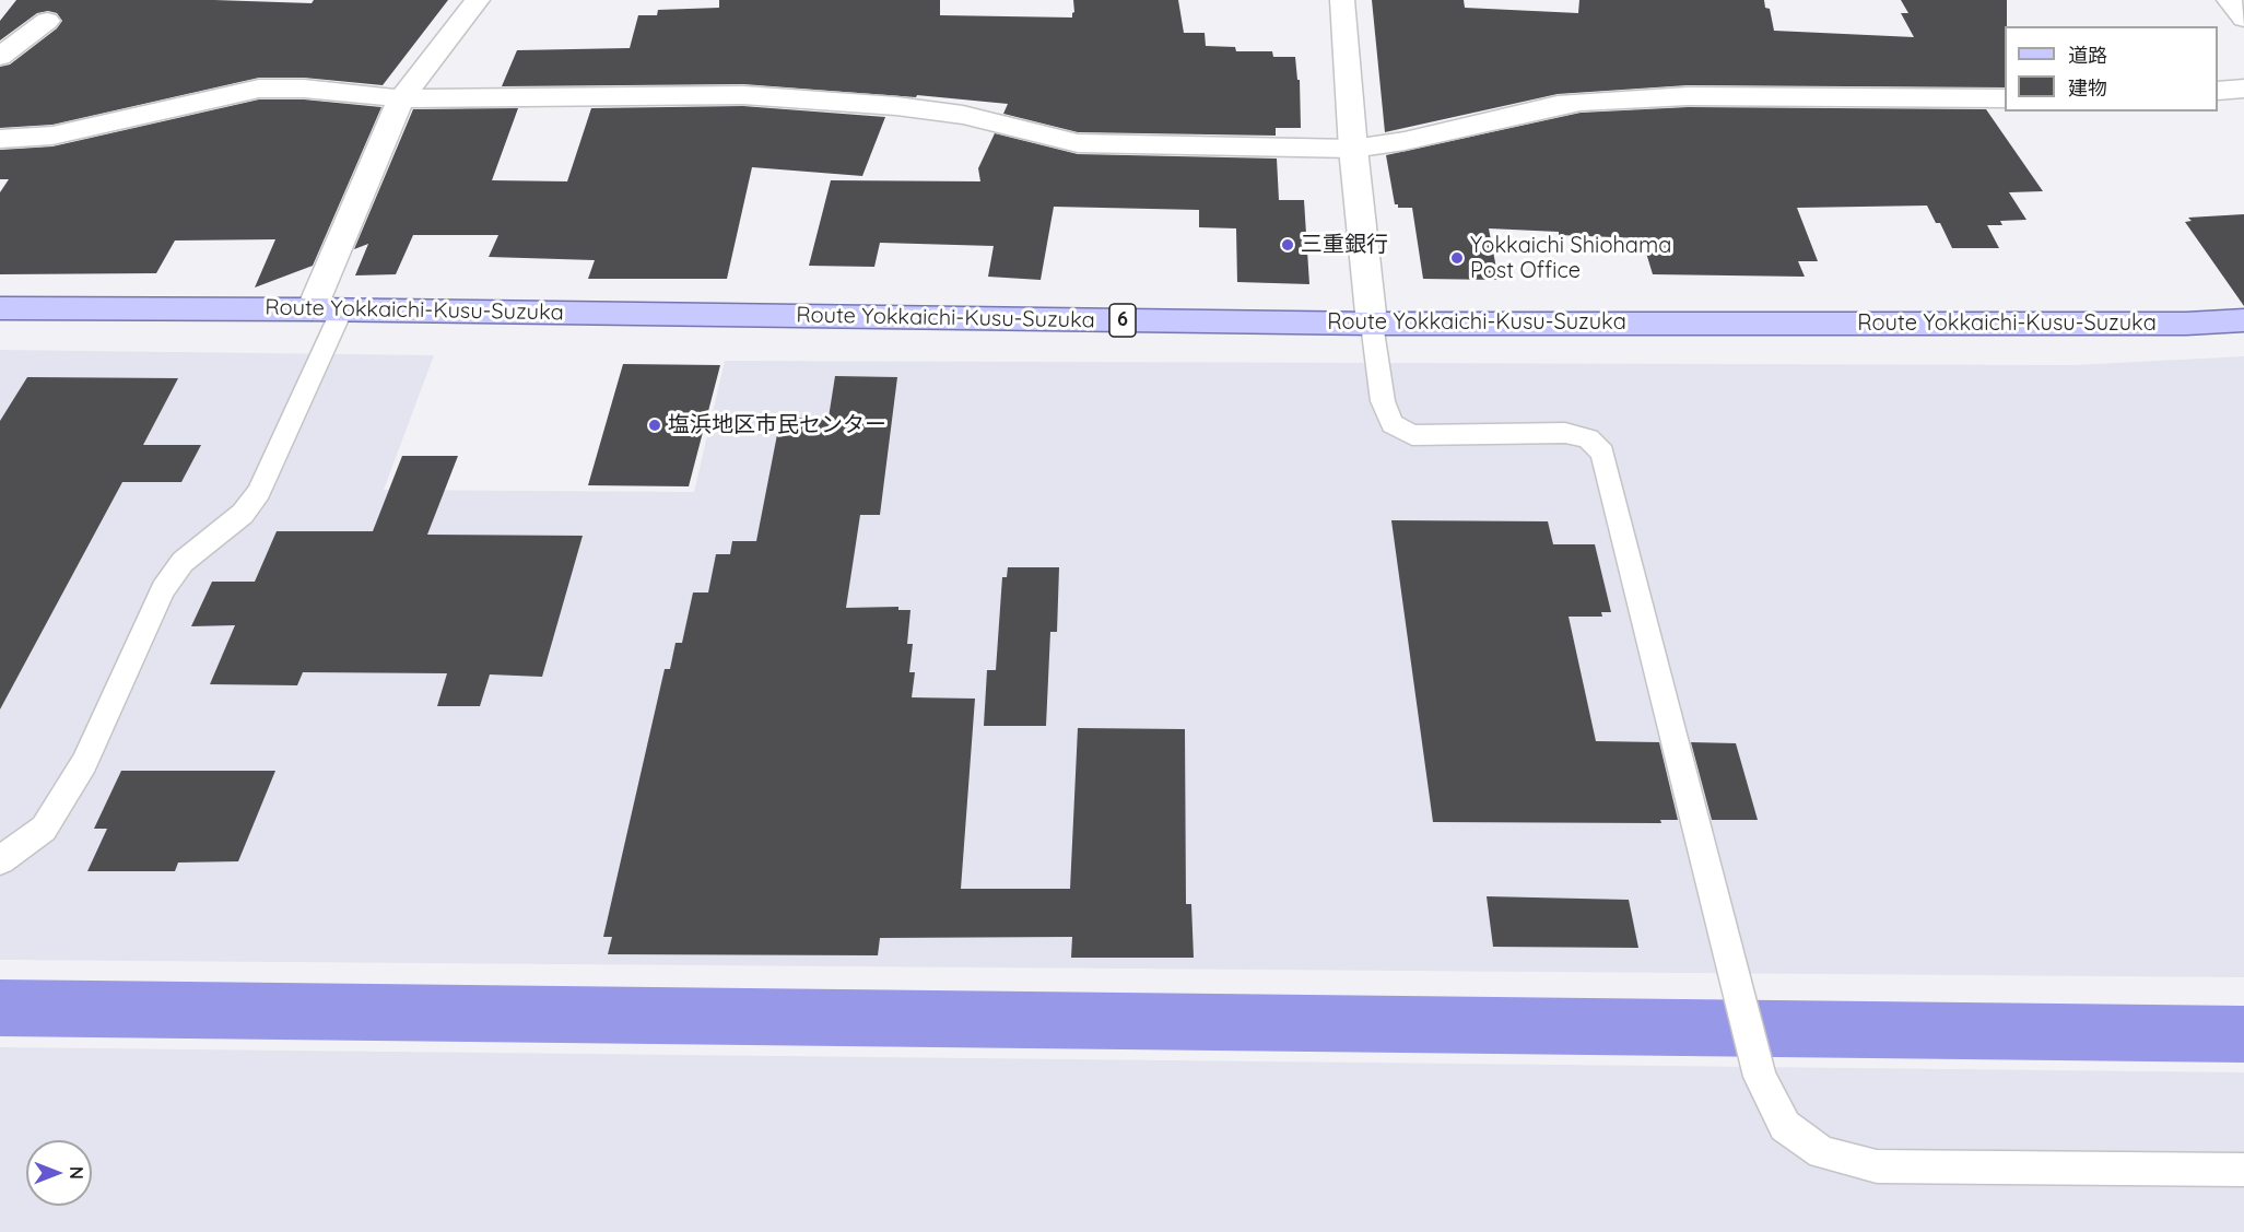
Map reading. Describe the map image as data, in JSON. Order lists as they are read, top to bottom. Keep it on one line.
{"streets":{"main road":["Route Yokkaichi-Kusu-Suzuka","6"]},"places":["三重銀行","Yokkaichi Shiohama Post Office","塩浜地区市民センター"],"legend":["道路","建物"],"north":"right"}
